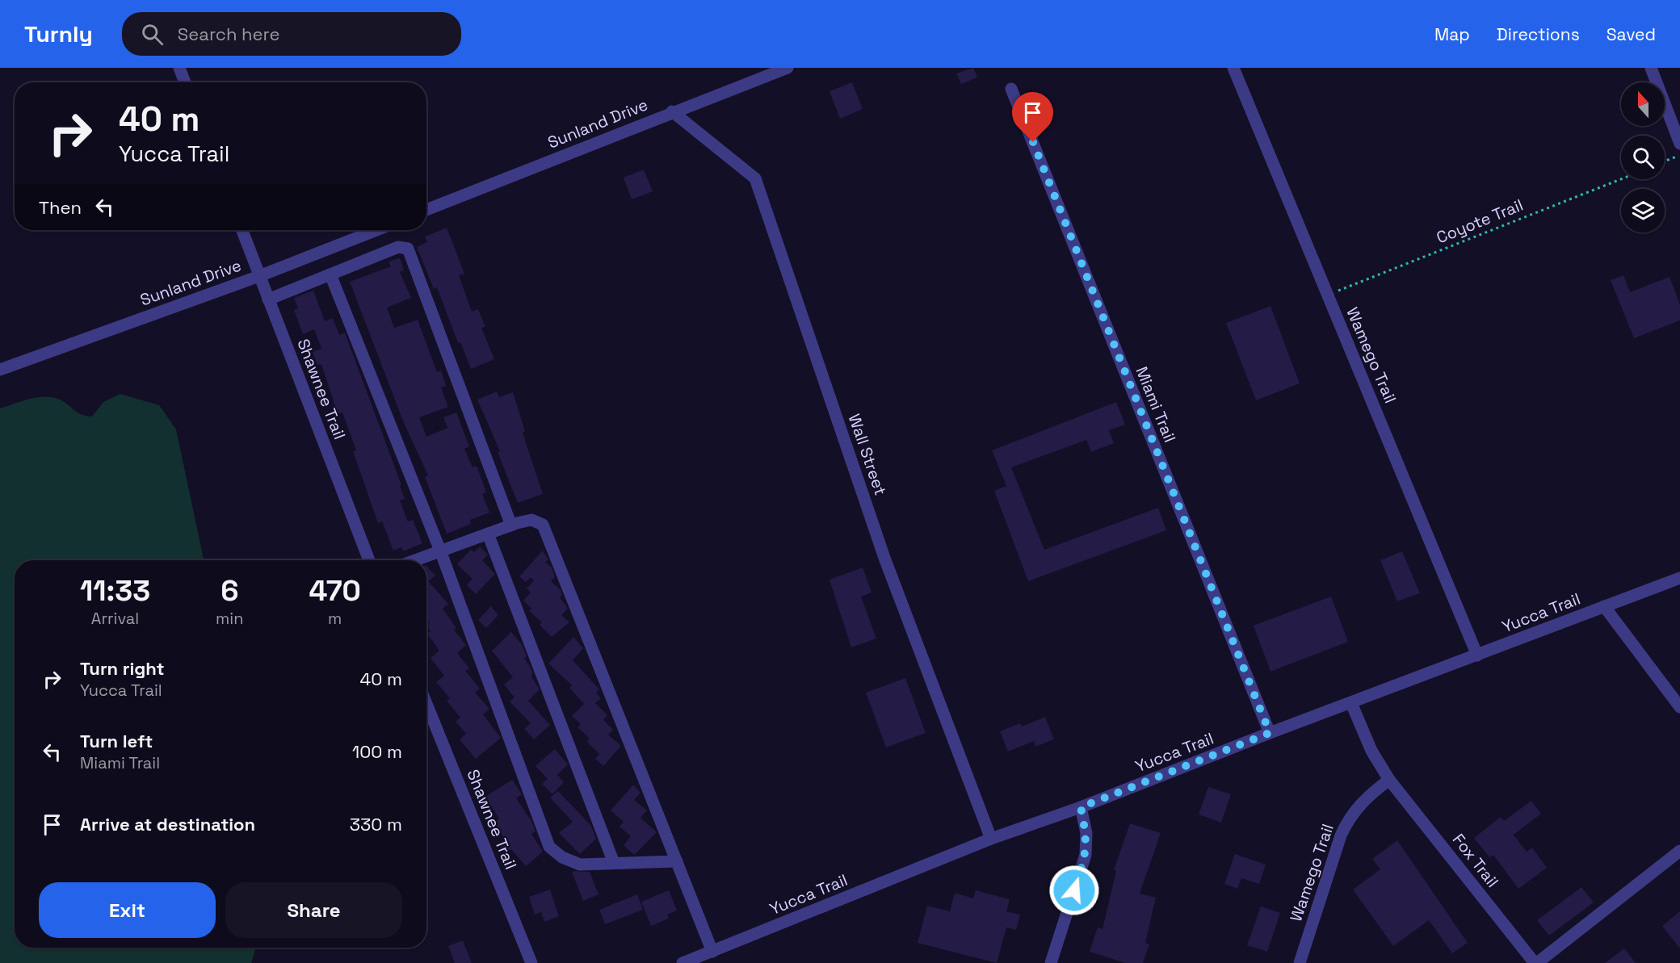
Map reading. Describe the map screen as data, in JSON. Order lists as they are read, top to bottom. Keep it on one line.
{"streets":{"street":["Sunland Drive","Wamego Trail","Shawnee Trail","Miami Trail","Wall Street","Yucca Trail","Fox Trail"],"path":["Coyote Trail"]},"crossings":[["Sunland Drive","Shawnee Trail"],["Sunland Drive","Wall Street"],["Coyote Trail","Wamego Trail"],["Wamego Trail","Yucca Trail"],["Wamego Trail","Fox Trail"],["Miami Trail","Yucca Trail"],["Wall Street","Yucca Trail"]],"north":"top","page":{"header":"Turnly","search":"Search here","nav":["Map","Directions","Saved"],"turn":["40 m","Yucca Trail"],"then":"Then","eta":["11:33","Arrival","6","min","470","m"],"list":[{"name":"Turn right","note":"Yucca Trail","value":"40 m"},{"name":"Turn left","note":"Miami Trail","value":"100 m"},{"name":"Arrive at destination","value":"330 m"}],"buttons":["Exit","Share"]}}
